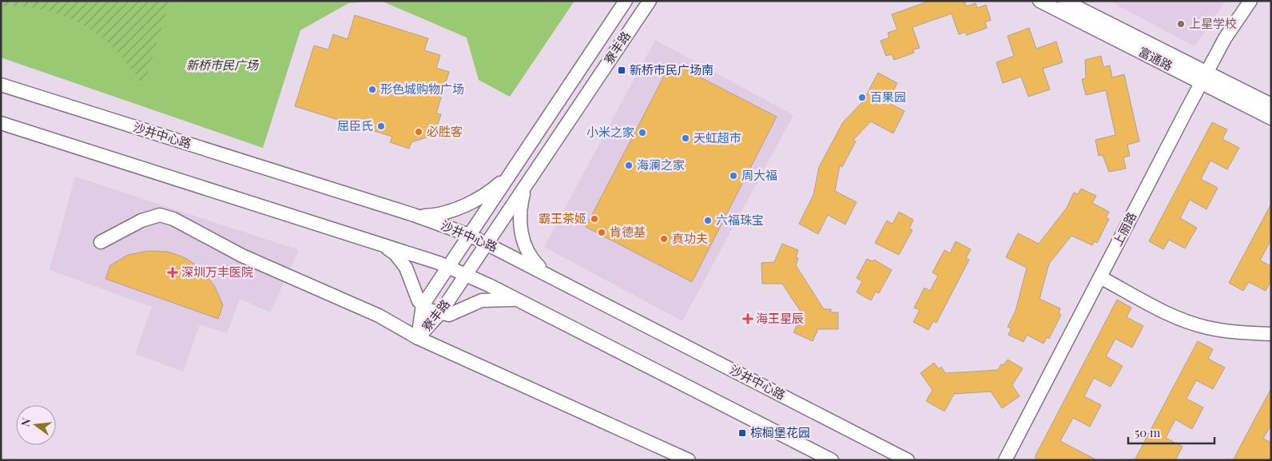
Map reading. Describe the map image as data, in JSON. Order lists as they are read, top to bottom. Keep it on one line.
{"streets":{"street":["寮丰路","富通路","沙井中心路","上丽路"]},"crossings":[["寮丰路","沙井中心路"],["富通路","上丽路"]],"parks":["新桥市民广场"],"places":{"other":["上星学校","形色城购物广场","百果园","屈臣氏","必胜客","小米之家","天虹超市","海澜之家","周大福","霸王茶姬","六福珠宝","肯德基","真功夫"],"transit":["新桥市民广场南","棕榈堡花园"],"health":["深圳万丰医院","海王星辰"]},"scale_bar":"50 m","north":"left"}
